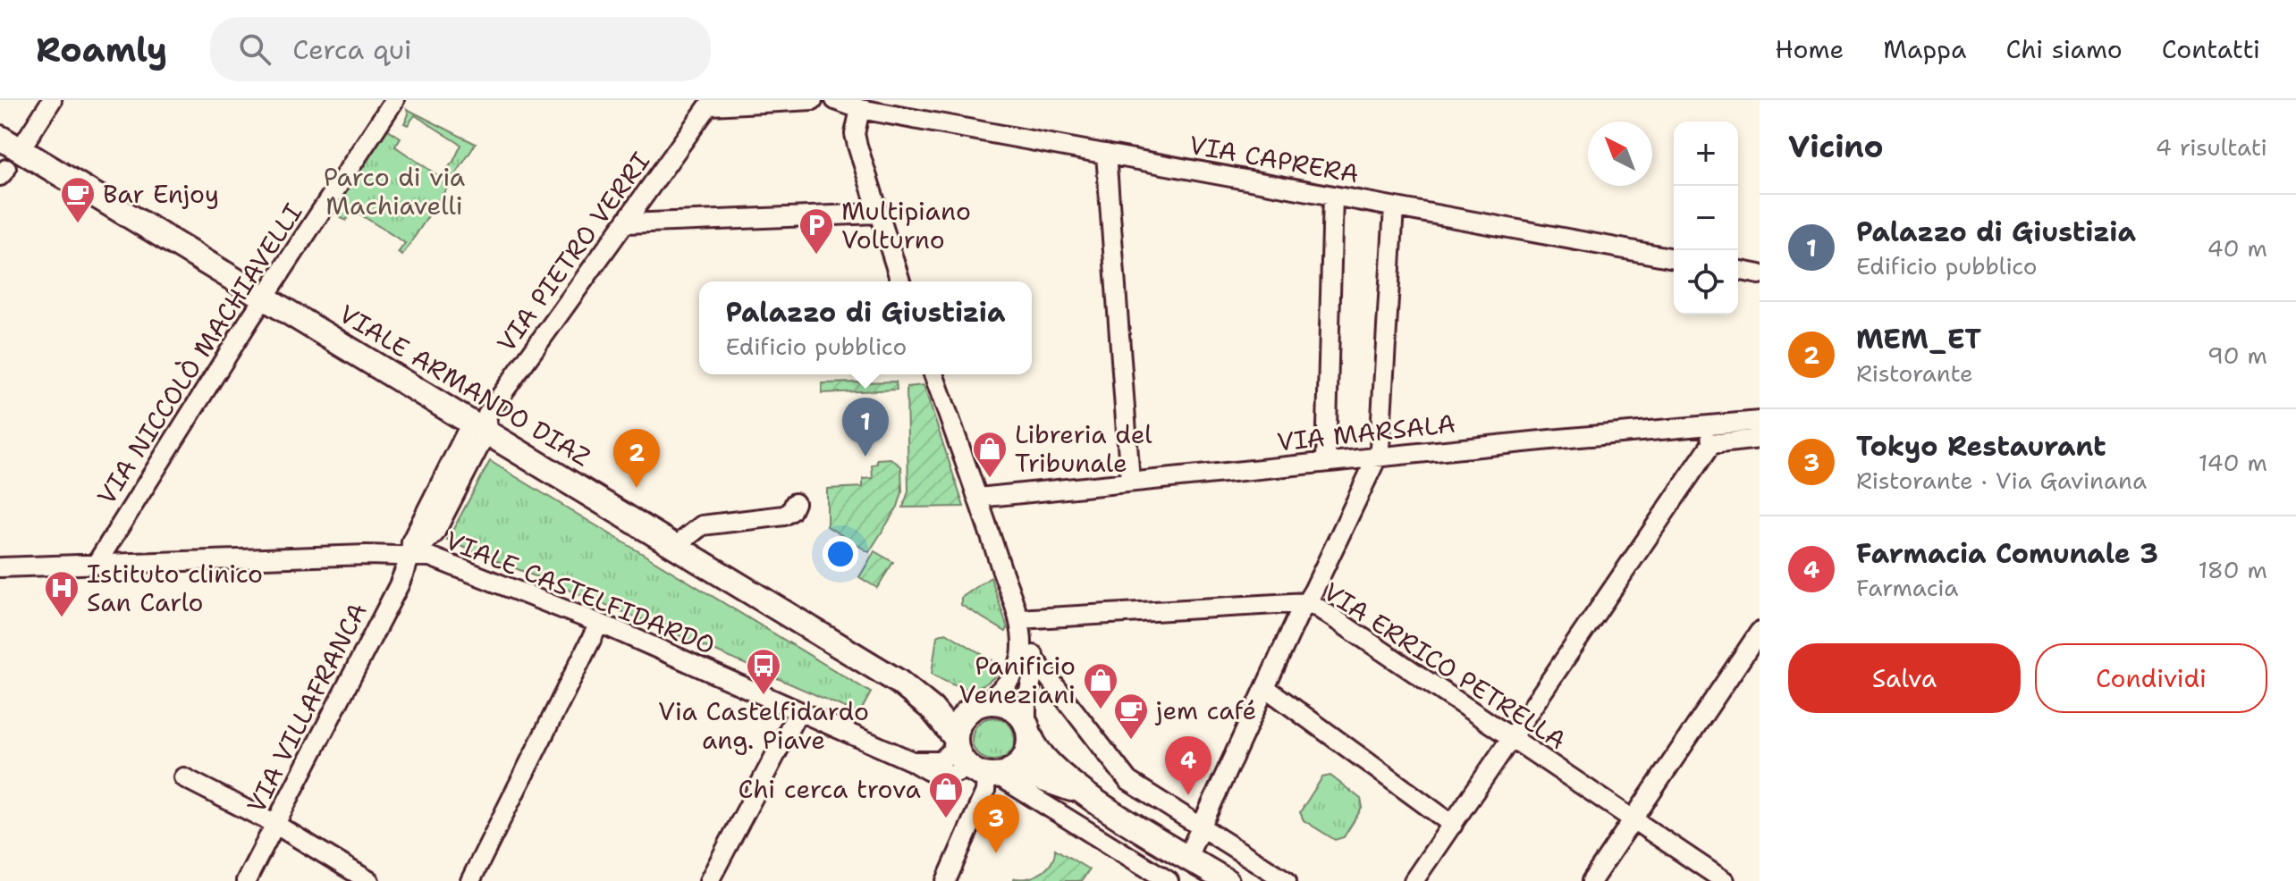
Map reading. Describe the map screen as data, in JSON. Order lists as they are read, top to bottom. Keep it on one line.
{"streets":{"main road":["VIALE ARMANDO DIAZ"],"street":["VIA CAPRERA","VIA PIETRO VERRI","VIA NICCOLÒ MACHIAVELLI","VIA MARSALA","VIALE CASTELFIDARDO","VIA ERRICO PETRELLA","VIA VILLAFRANCA"]},"crossings":[["VIA PIETRO VERRI","VIALE ARMANDO DIAZ"],["VIA PIETRO VERRI","VIALE CASTELFIDARDO"],["VIA PIETRO VERRI","VIA VILLAFRANCA"],["VIA NICCOLÒ MACHIAVELLI","VIALE ARMANDO DIAZ"],["VIA NICCOLÒ MACHIAVELLI","VIALE CASTELFIDARDO"],["VIALE ARMANDO DIAZ","VIALE CASTELFIDARDO"],["VIALE CASTELFIDARDO","VIA VILLAFRANCA"]],"parks":["Parco di via Machiavelli"],"places":{"cafe":["Bar Enjoy","jem café"],"parking":["Multipiano Volturno"],"shop":["Libreria del Tribunale","Panificio Veneziani","Chi cerca trova"],"hospital":["Istituto clinico San Carlo"],"bus stop":["Via Castelfidardo ang. Piave"]},"north":"top left","page":{"header":"Roamly","search":"Cerca qui","nav":["Home","Mappa","Chi siamo","Contatti"],"heading":["Vicino","4 risultati"],"map_buttons":["+","−"],"list":[{"mark":"1","name":"Palazzo di Giustizia","note":"Edificio pubblico","value":"40 m"},{"mark":"2","name":"MEM_ET","note":"Ristorante","value":"90 m"},{"mark":"3","name":"Tokyo Restaurant","note":"Ristorante · Via Gavinana","value":"140 m"},{"mark":"4","name":"Farmacia Comunale 3","note":"Farmacia","value":"180 m"}],"popup":["Palazzo di Giustizia","Edificio pubblico"],"pins":["1","2","4","3"],"buttons":["Salva","Condividi"]}}
